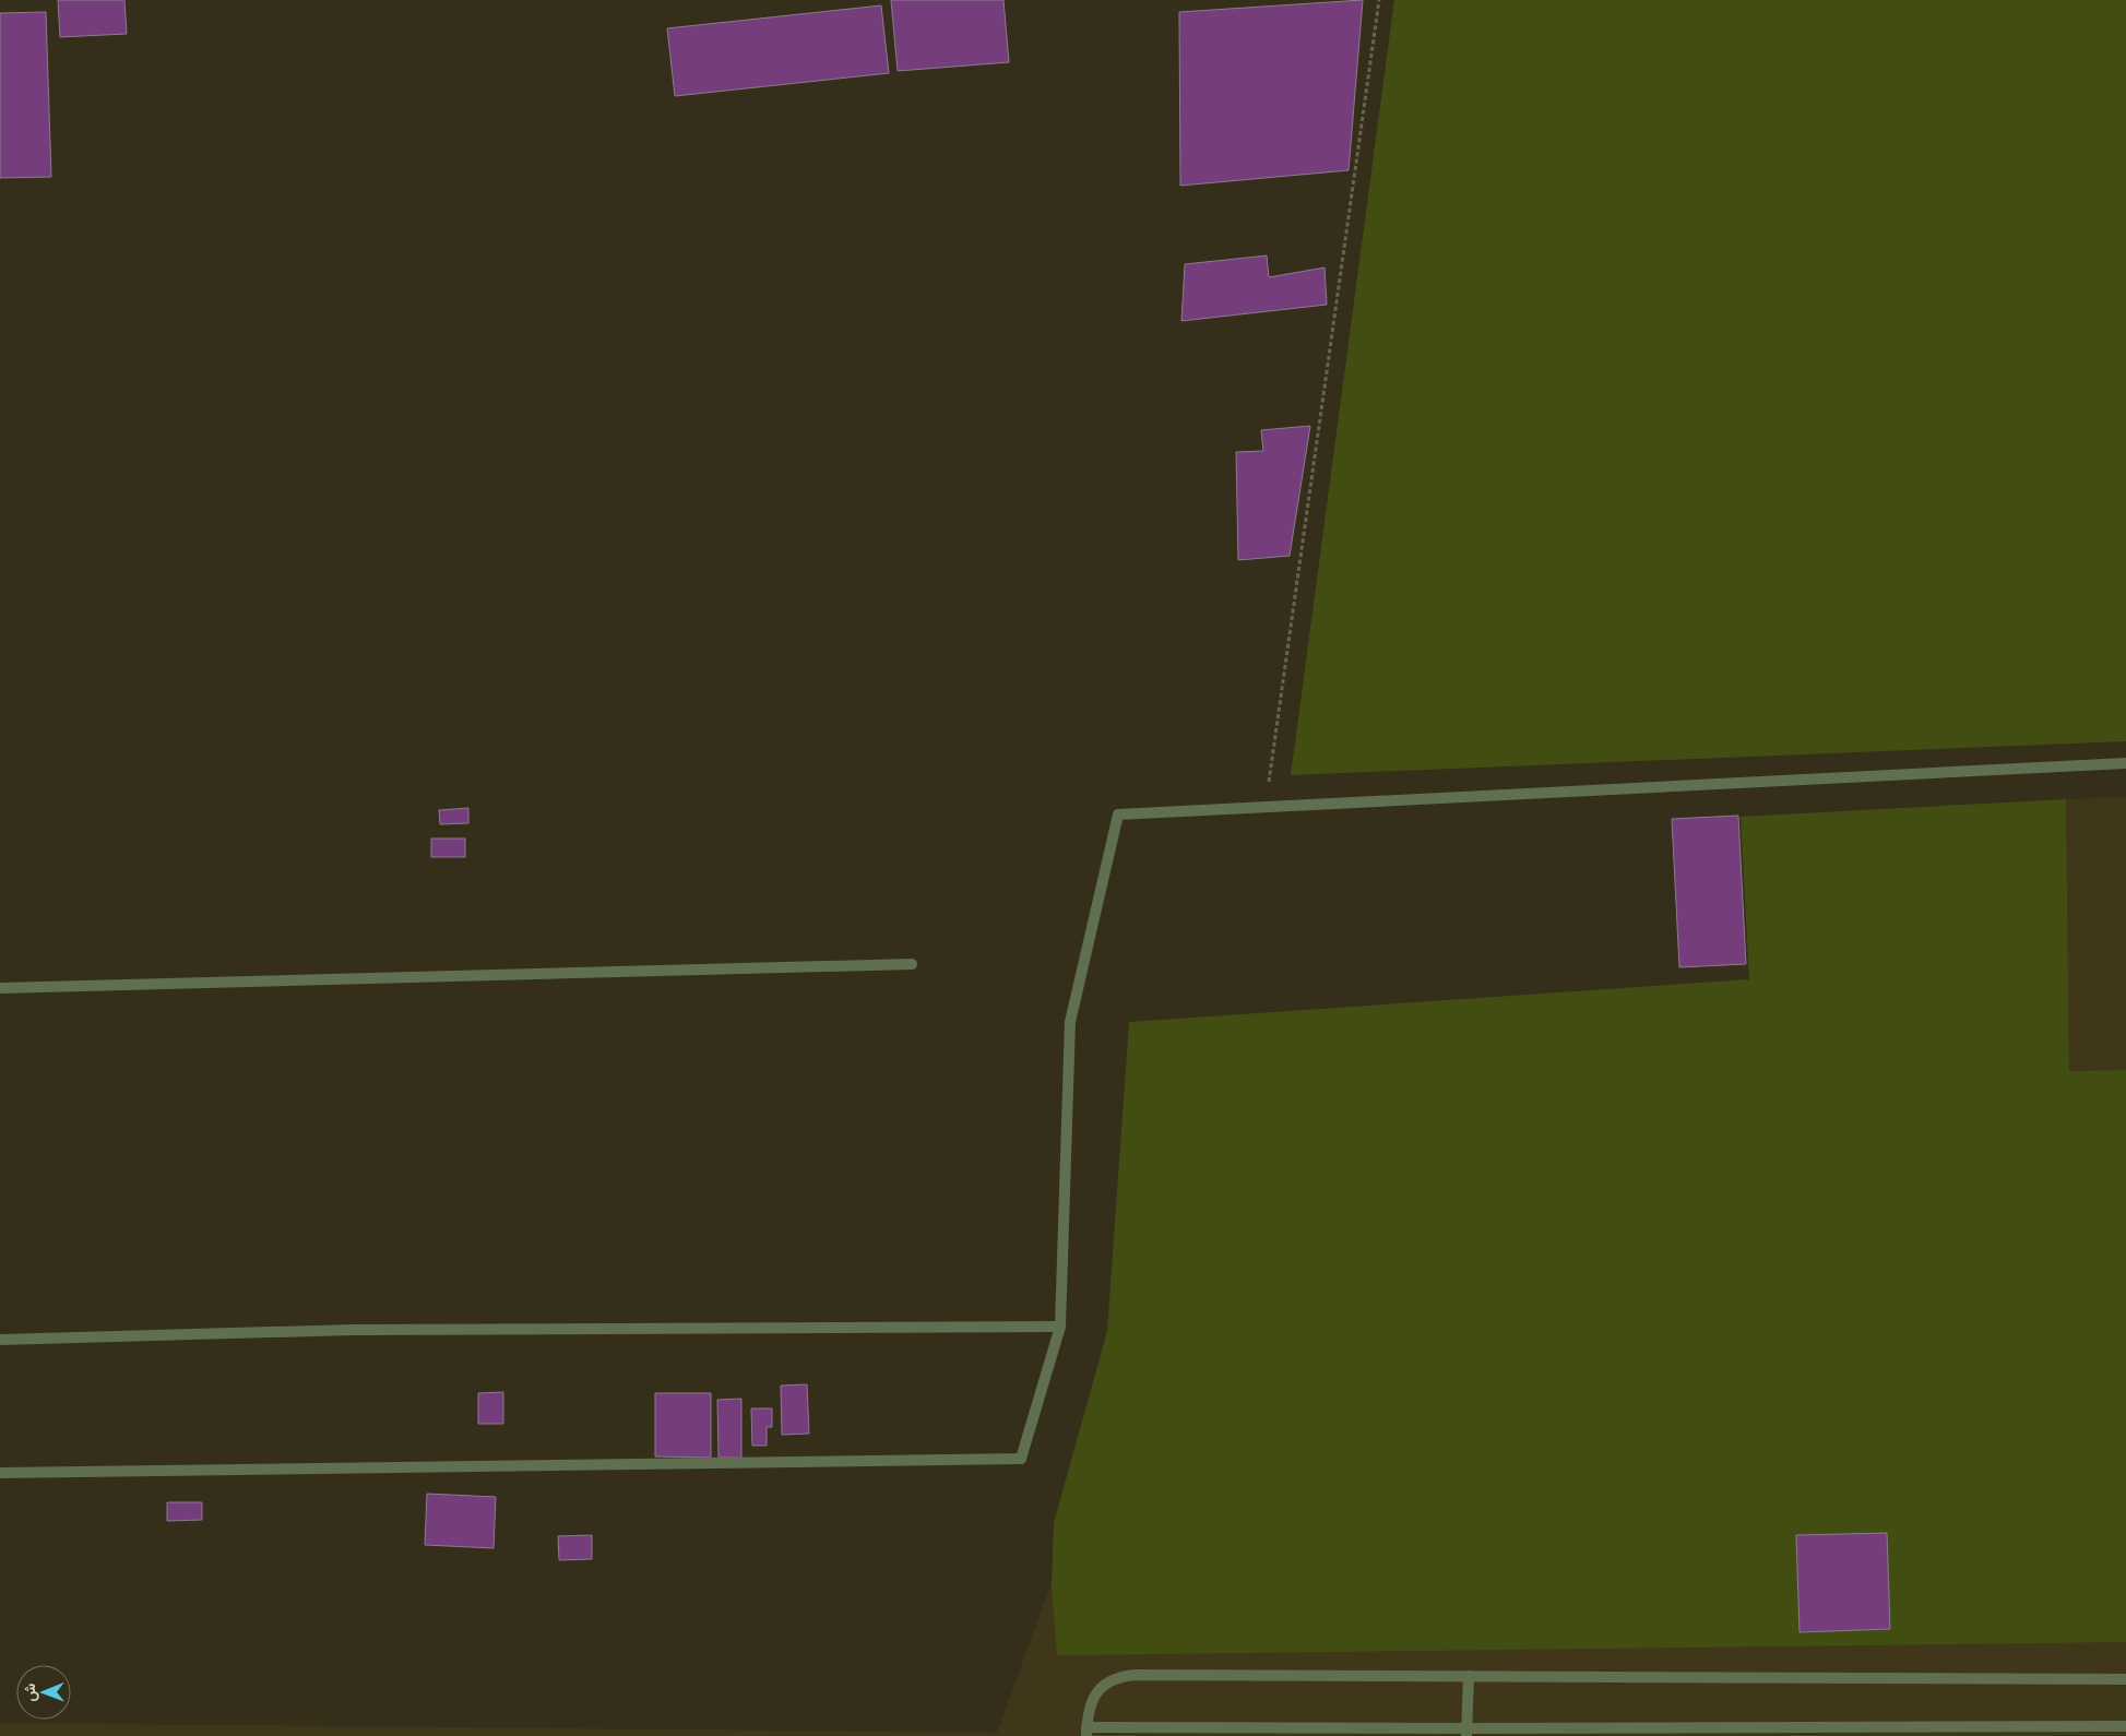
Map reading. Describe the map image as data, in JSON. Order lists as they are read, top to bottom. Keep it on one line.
{"north":"left"}
